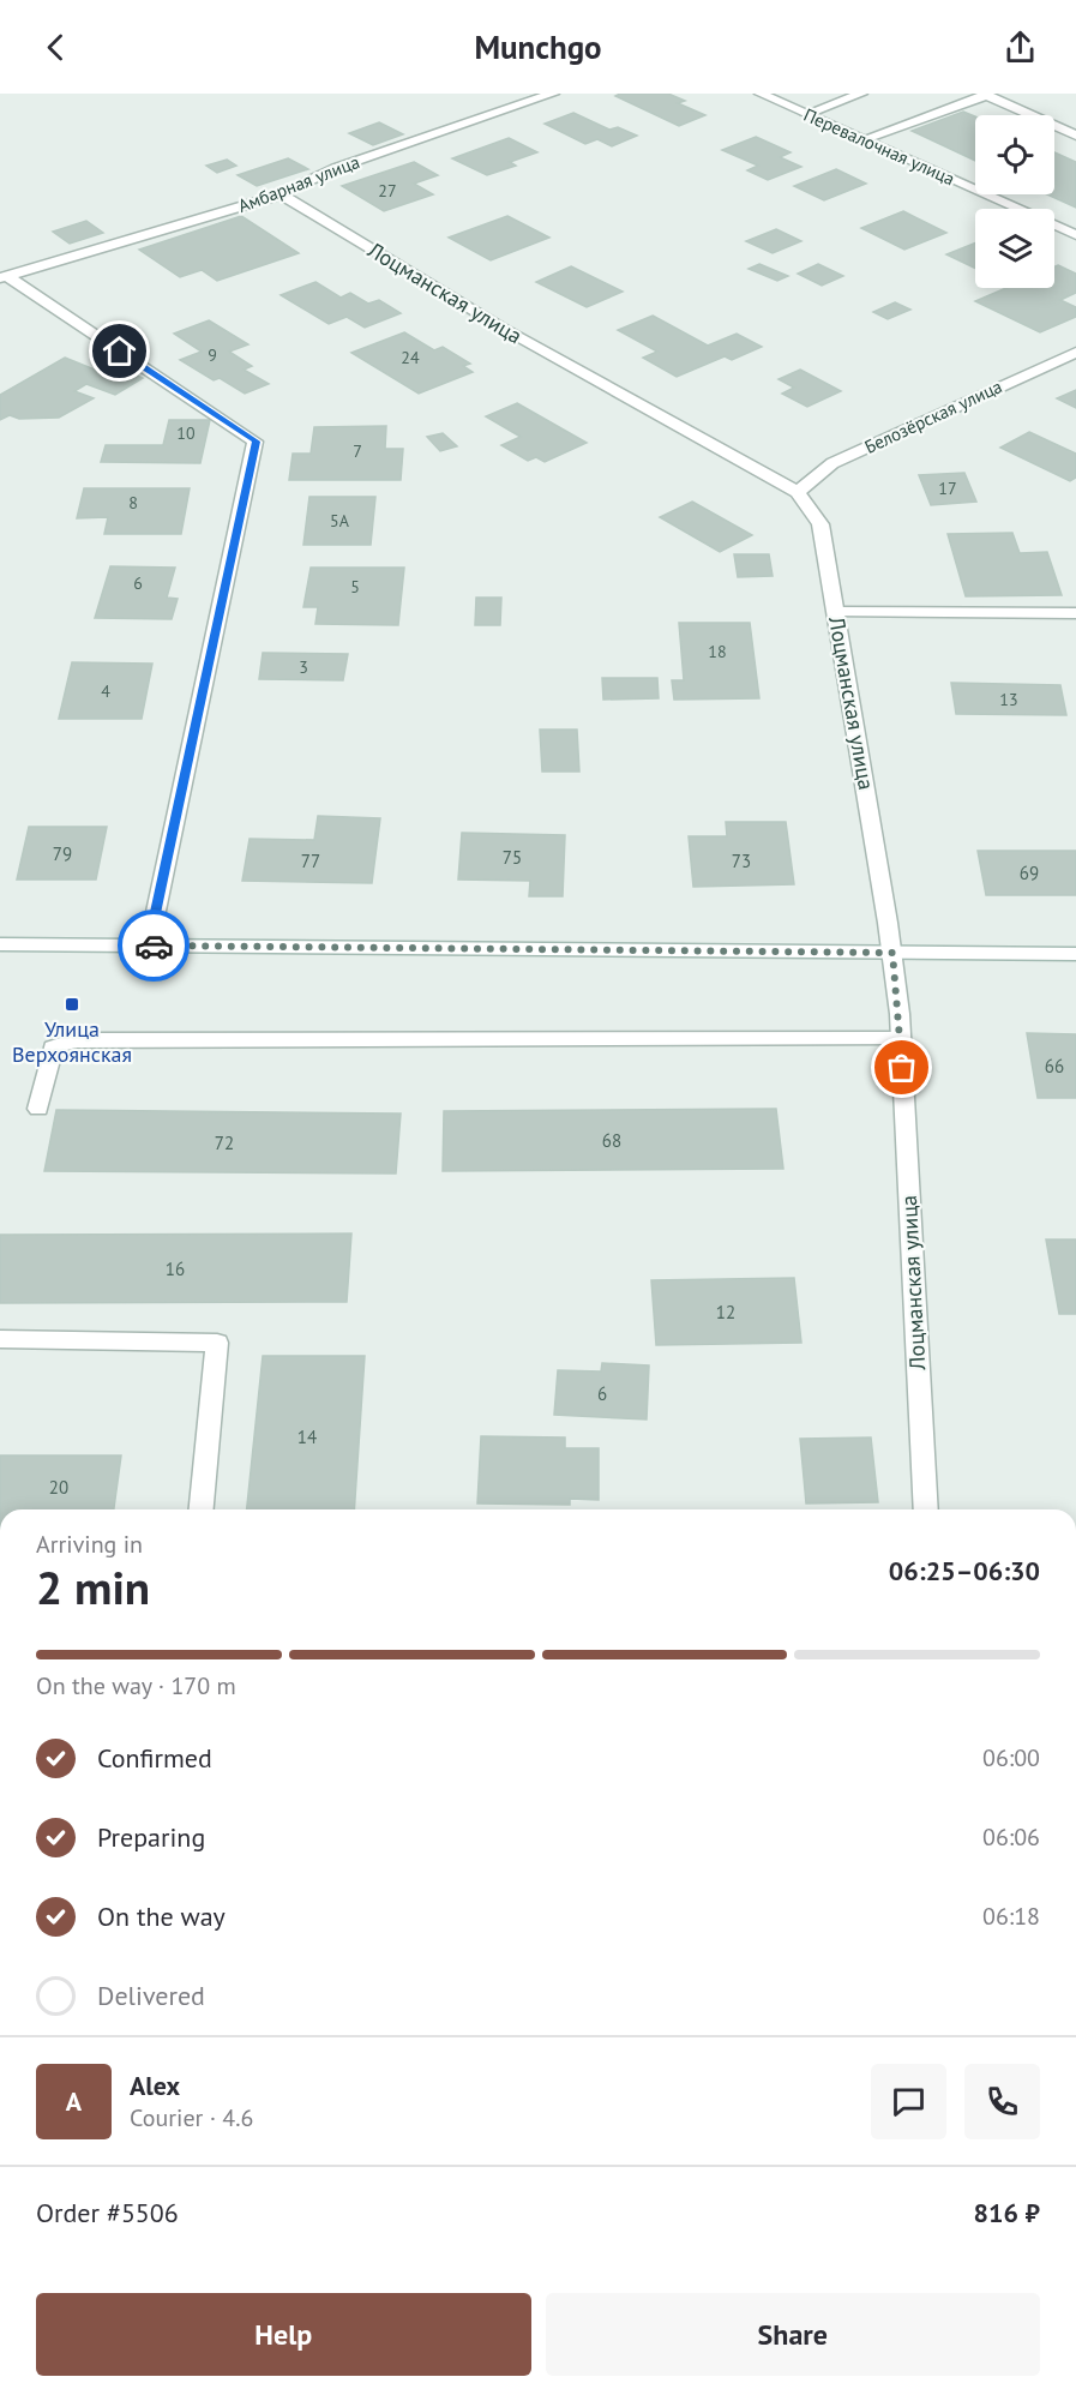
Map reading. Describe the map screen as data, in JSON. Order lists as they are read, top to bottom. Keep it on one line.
{"streets":{"street":["Перевалочная улица","Амбарная улица","Лоцманская улица","Белозёрская улица"]},"crossings":[["Амбарная улица","Лоцманская улица"],["Лоцманская улица","Белозёрская улица"]],"places":{"transit":["Улица Верхоянская"]},"house_numbers":["27","9","24","10","7","17","8","5А","6","5","18","3","4","13","79","75","77","73","69","66","68","72","16","12","6","14","20"],"page":{"header":"Munchgo","heading":["2 min","Arriving in","06:25–06:30"],"panel":["Alex","Courier · 4.6","Order #5506","816 ₽"],"bar":"On the way · 170 m","list":[["Confirmed","06:00"],["Preparing","06:06"],["On the way","06:18"],"Delivered"],"round":"A","buttons":["Help","Share"]}}
